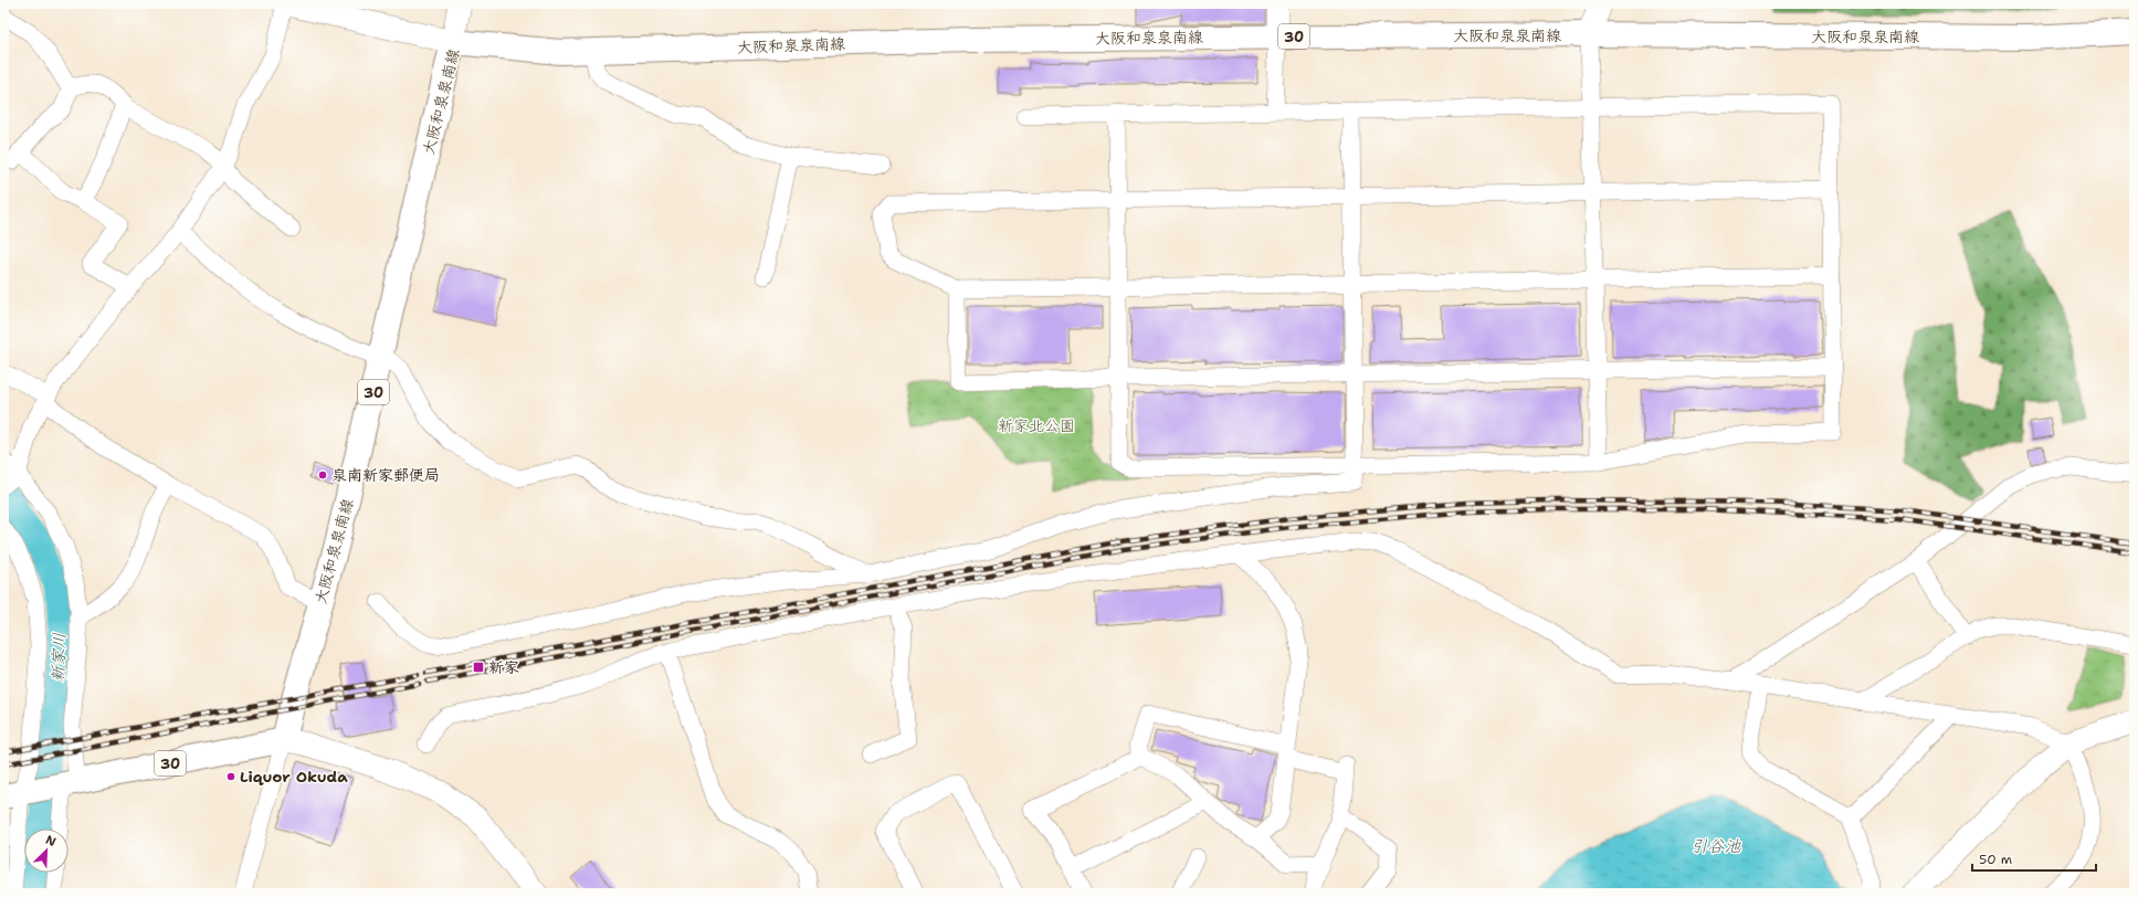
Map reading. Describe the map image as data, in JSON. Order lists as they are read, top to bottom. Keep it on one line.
{"streets":{"main road":["大阪和泉泉南線","30"]},"crossings":[["大阪和泉泉南線","30"]],"water":["新家川","引谷池"],"parks":["新家北公園"],"places":{"other":["泉南新家郵便局","Liquor Okuda"],"transit":["新家"]},"scale_bar":"50 m","north":"top right"}
